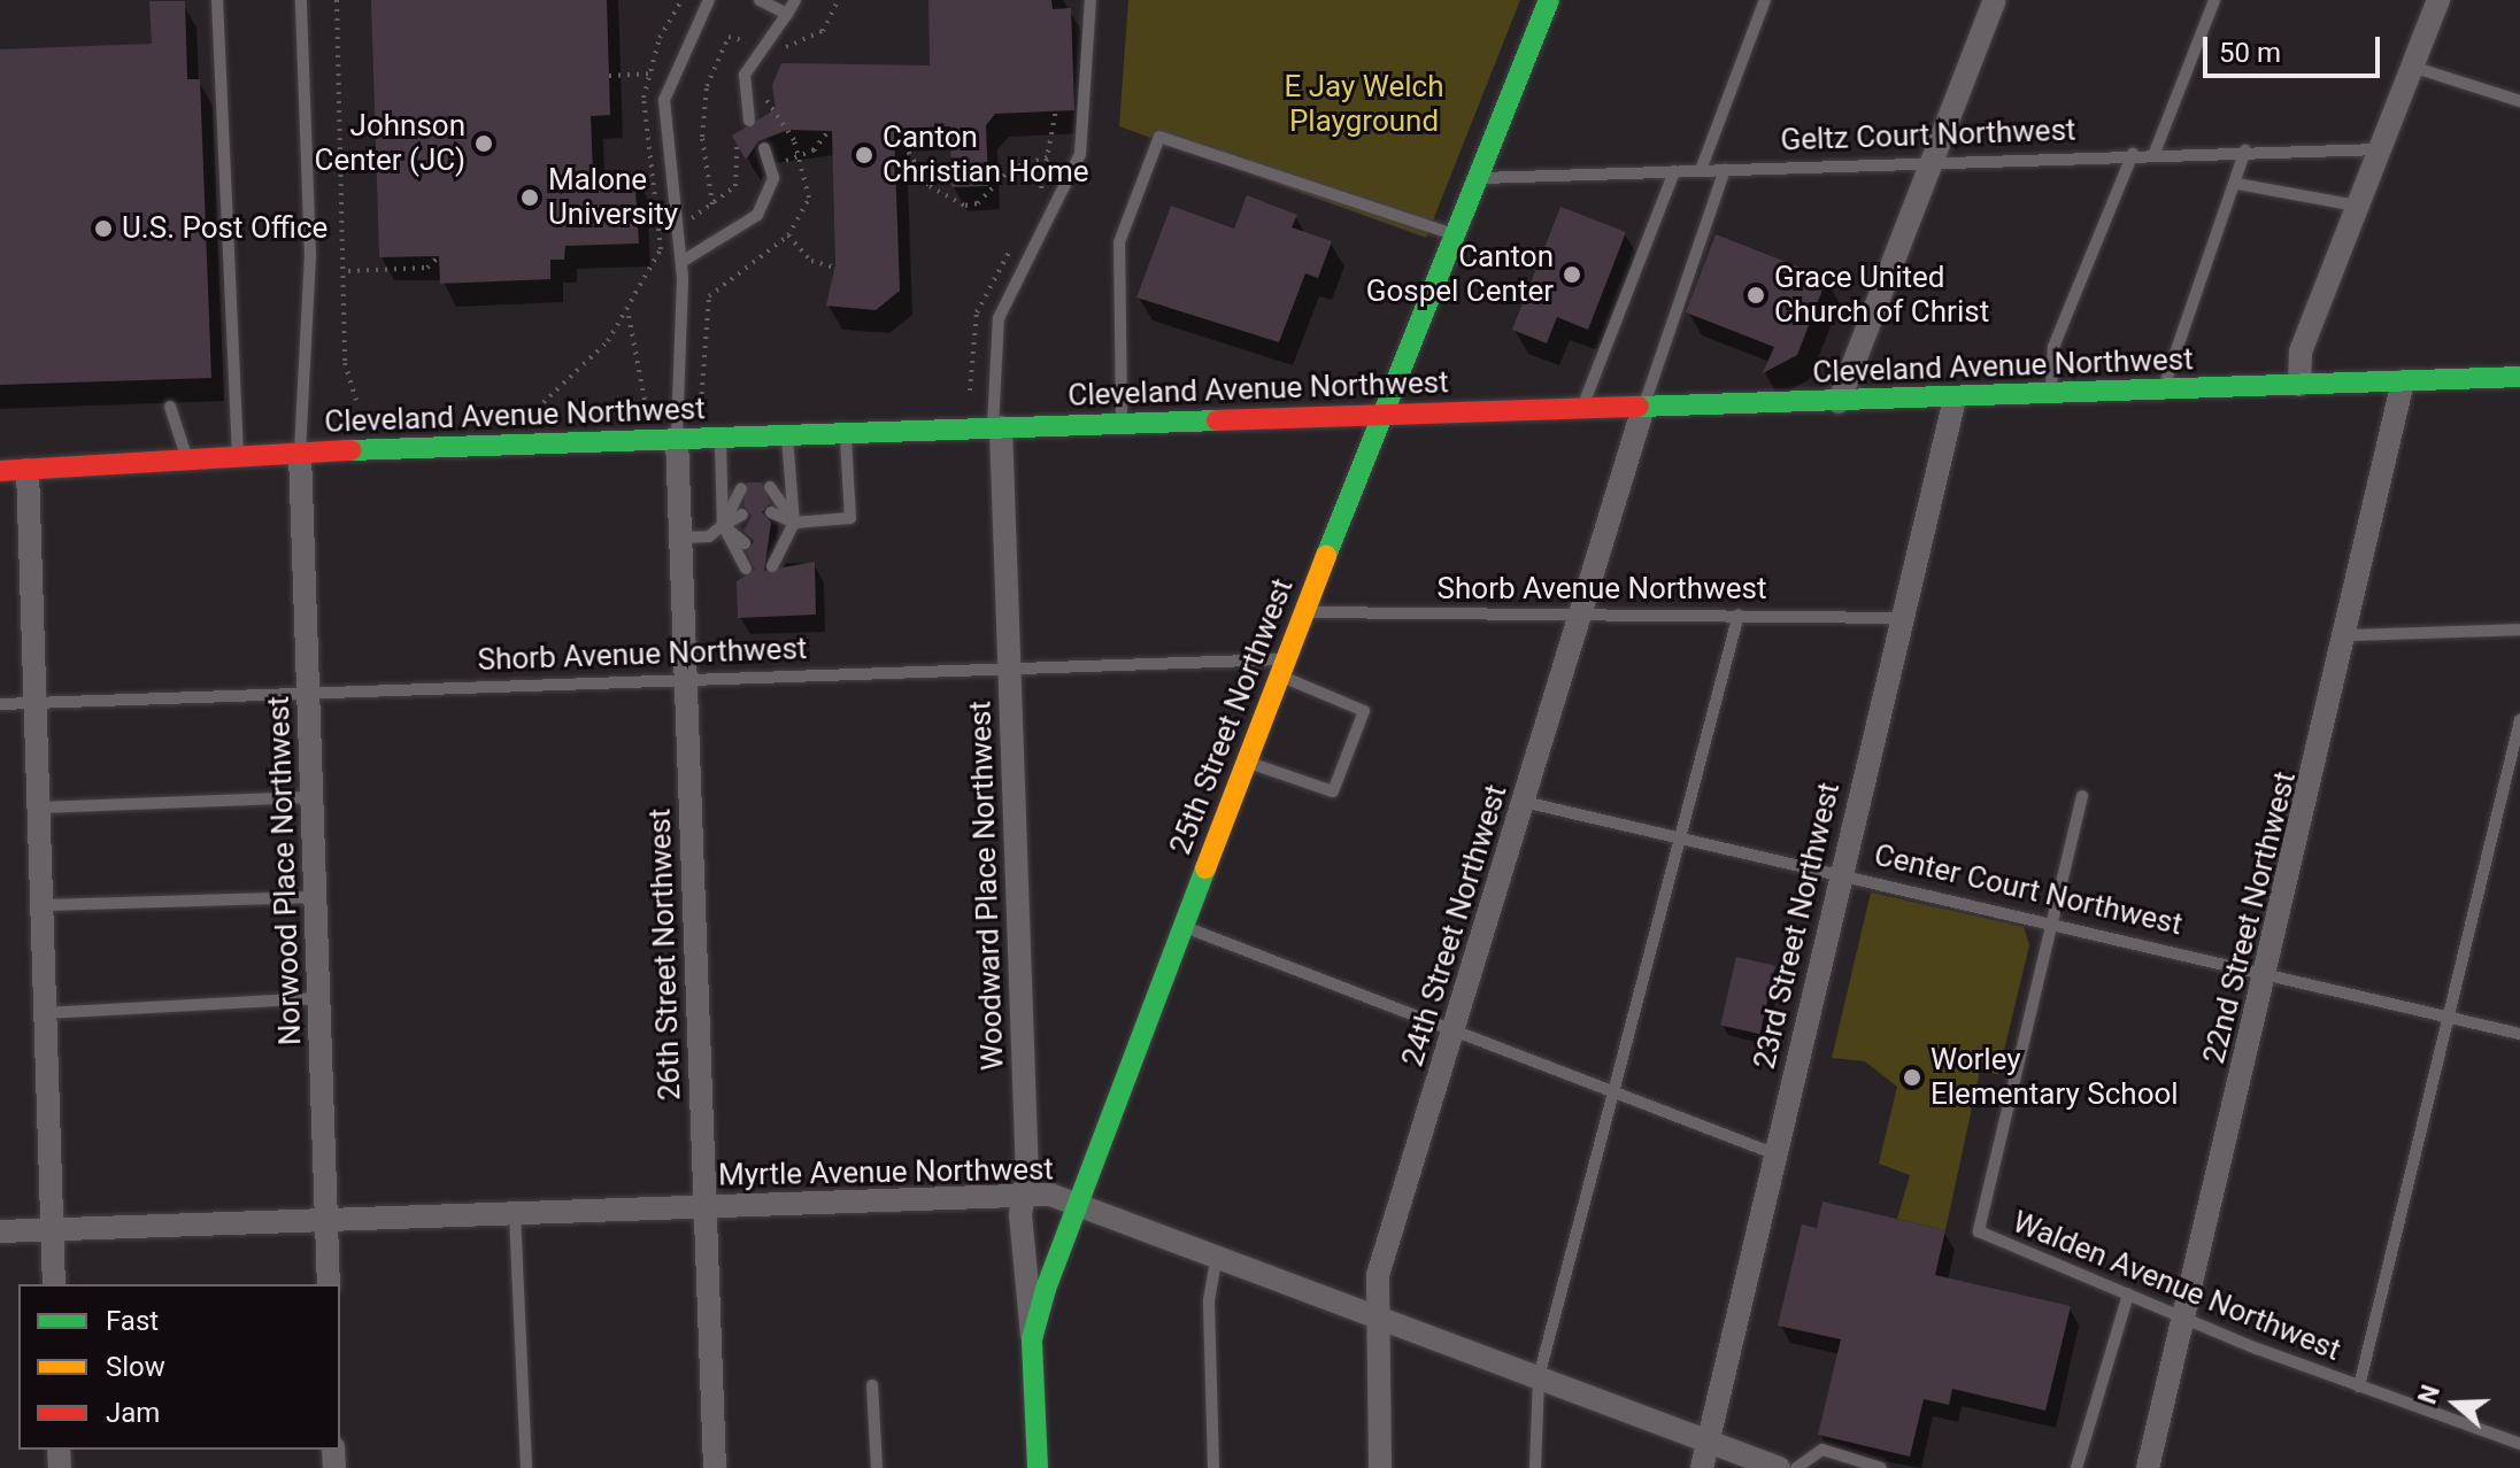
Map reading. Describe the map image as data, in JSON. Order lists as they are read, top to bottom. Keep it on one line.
{"streets":{"main road":["Cleveland Avenue Northwest","25th Street Northwest"],"street":["Norwood Place Northwest","Woodward Place Northwest","22nd Street Northwest","24th Street Northwest","23rd Street Northwest","26th Street Northwest","Myrtle Avenue Northwest"],"lane":["Geltz Court Northwest","Shorb Avenue Northwest","Center Court Northwest","Walden Avenue Northwest"]},"crossings":[["Geltz Court Northwest","25th Street Northwest"],["Cleveland Avenue Northwest","25th Street Northwest"],["Cleveland Avenue Northwest","Norwood Place Northwest"],["Cleveland Avenue Northwest","Woodward Place Northwest"],["Cleveland Avenue Northwest","22nd Street Northwest"],["Cleveland Avenue Northwest","24th Street Northwest"],["Cleveland Avenue Northwest","23rd Street Northwest"],["Cleveland Avenue Northwest","26th Street Northwest"],["Shorb Avenue Northwest","25th Street Northwest"],["Shorb Avenue Northwest","Norwood Place Northwest"],["Shorb Avenue Northwest","Woodward Place Northwest"],["Shorb Avenue Northwest","24th Street Northwest"],["Shorb Avenue Northwest","23rd Street Northwest"],["Shorb Avenue Northwest","26th Street Northwest"],["25th Street Northwest","Woodward Place Northwest"],["25th Street Northwest","Myrtle Avenue Northwest"],["Norwood Place Northwest","Myrtle Avenue Northwest"],["Woodward Place Northwest","Myrtle Avenue Northwest"],["Center Court Northwest","22nd Street Northwest"],["Center Court Northwest","24th Street Northwest"],["Center Court Northwest","23rd Street Northwest"],["Center Court Northwest","Walden Avenue Northwest"],["22nd Street Northwest","Walden Avenue Northwest"],["24th Street Northwest","Myrtle Avenue Northwest"],["23rd Street Northwest","Myrtle Avenue Northwest"],["26th Street Northwest","Myrtle Avenue Northwest"]],"parks":["E Jay Welch Playground"],"places":["Johnson Center (JC)","Canton Christian Home","Malone University","U.S. Post Office","Canton Gospel Center","Grace United Church of Christ","Worley Elementary School"],"legend":["Fast","Slow","Jam"],"scale_bar":"50 m","north":"left"}
